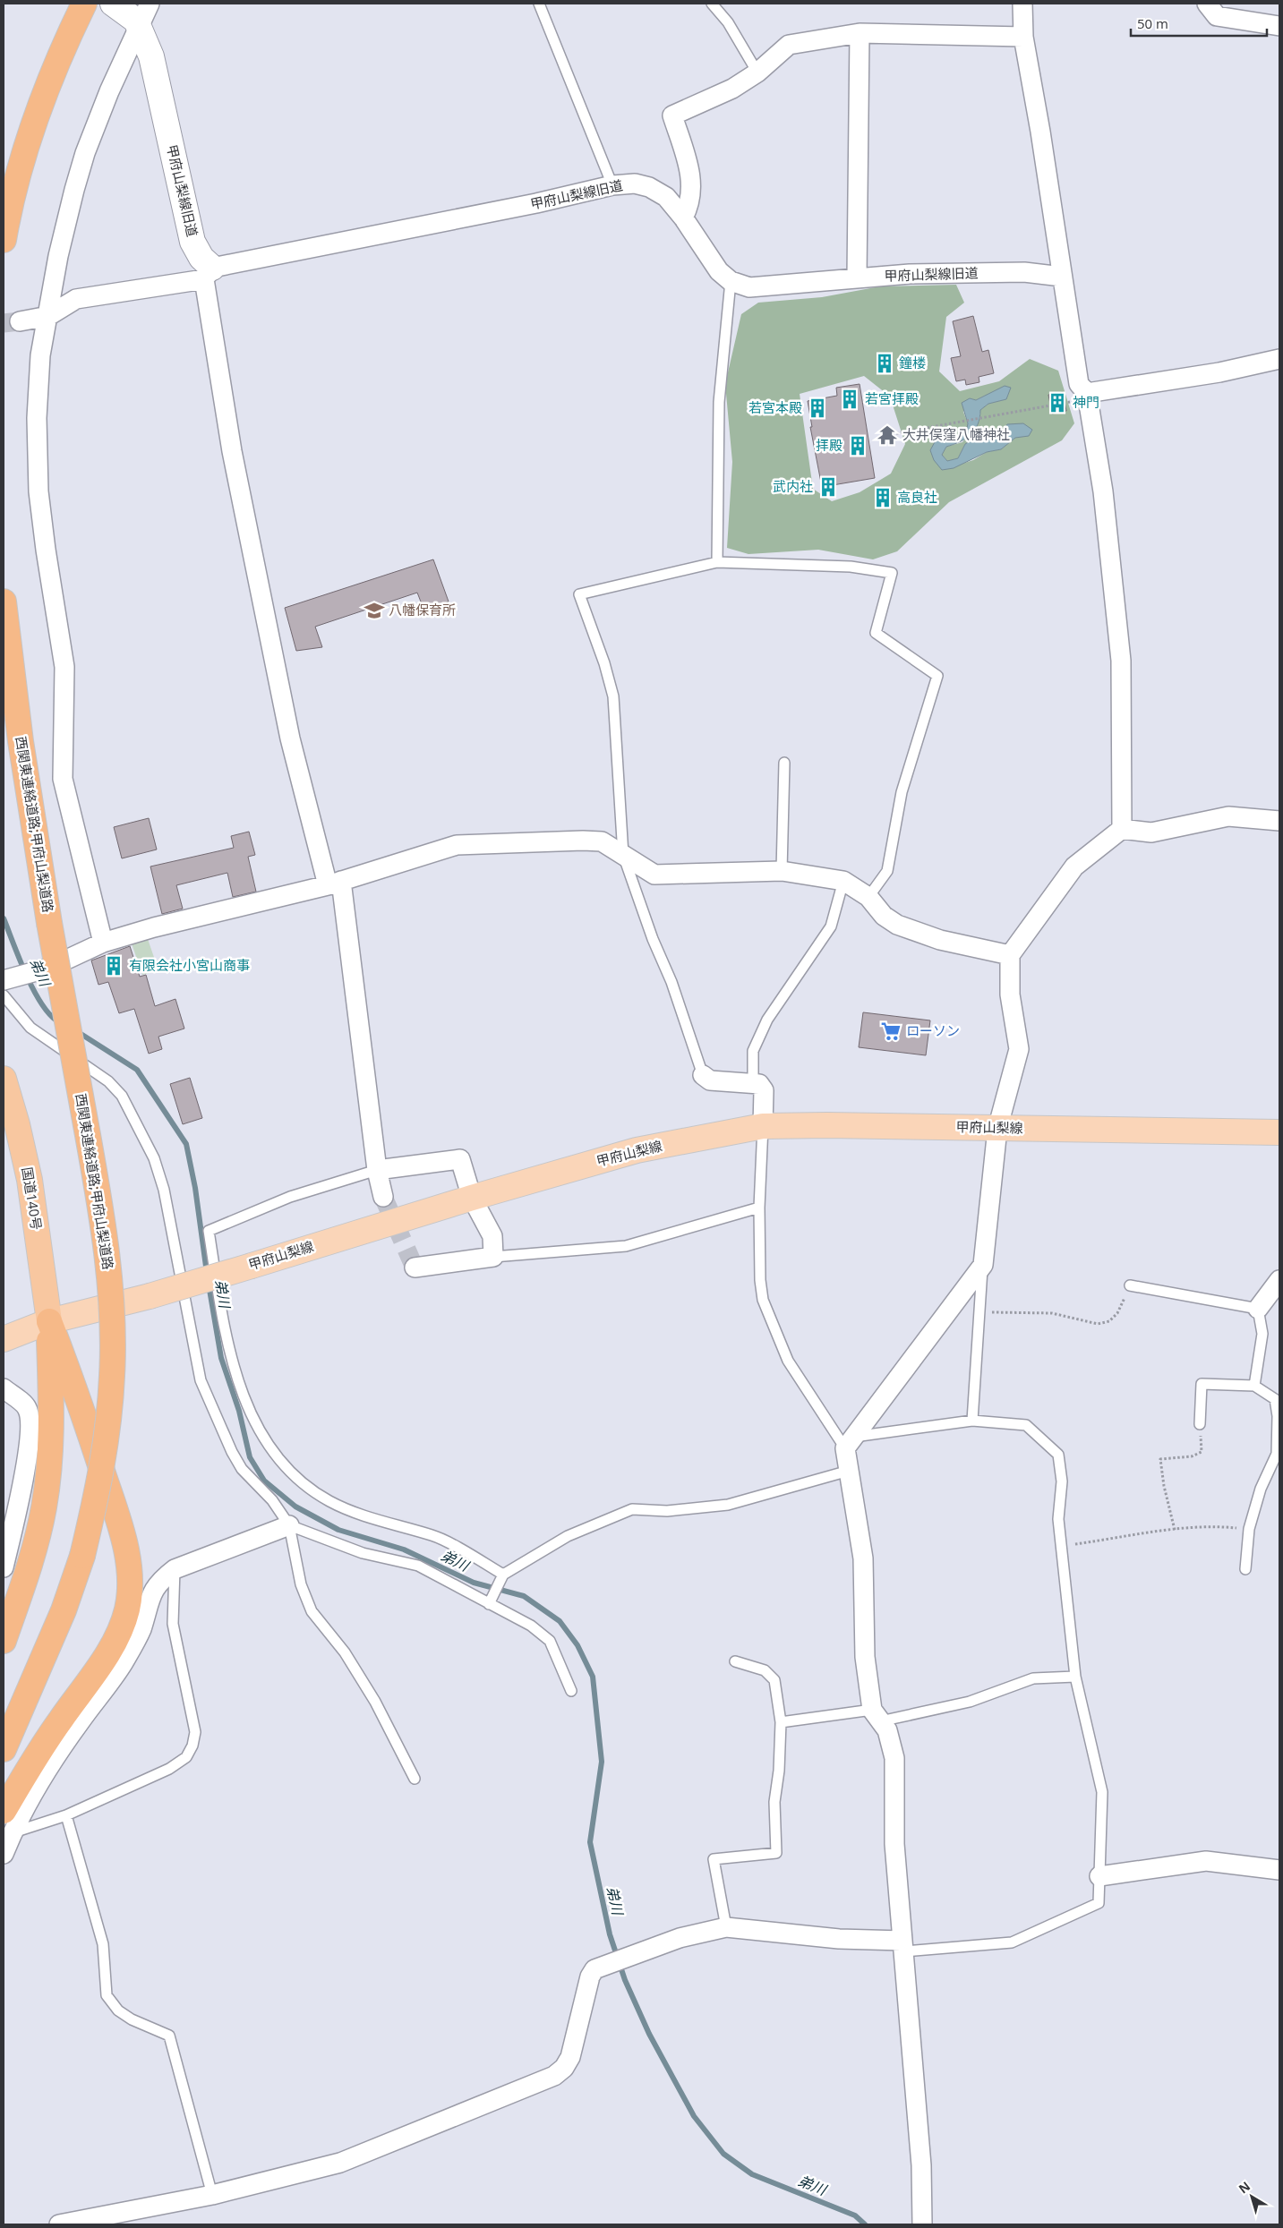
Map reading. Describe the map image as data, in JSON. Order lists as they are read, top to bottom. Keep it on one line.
{"streets":{"highway":["西関東連絡道路;甲府山梨道路","国道140号"],"main road":["甲府山梨線"],"street":["甲府山梨線旧道"]},"crossings":[["甲府山梨線","国道140号"]],"water":["弟川"],"places":{"building":["鐘楼","若宮拝殿","神門","若宮本殿","拝殿","武内社","高良社","有限会社小宮山商事"],"temple":["大井俣窪八幡神社"],"school or university":["八幡保育所"],"supermarket":["ローソン"]},"scale_bar":"50 m","north":"top left"}
